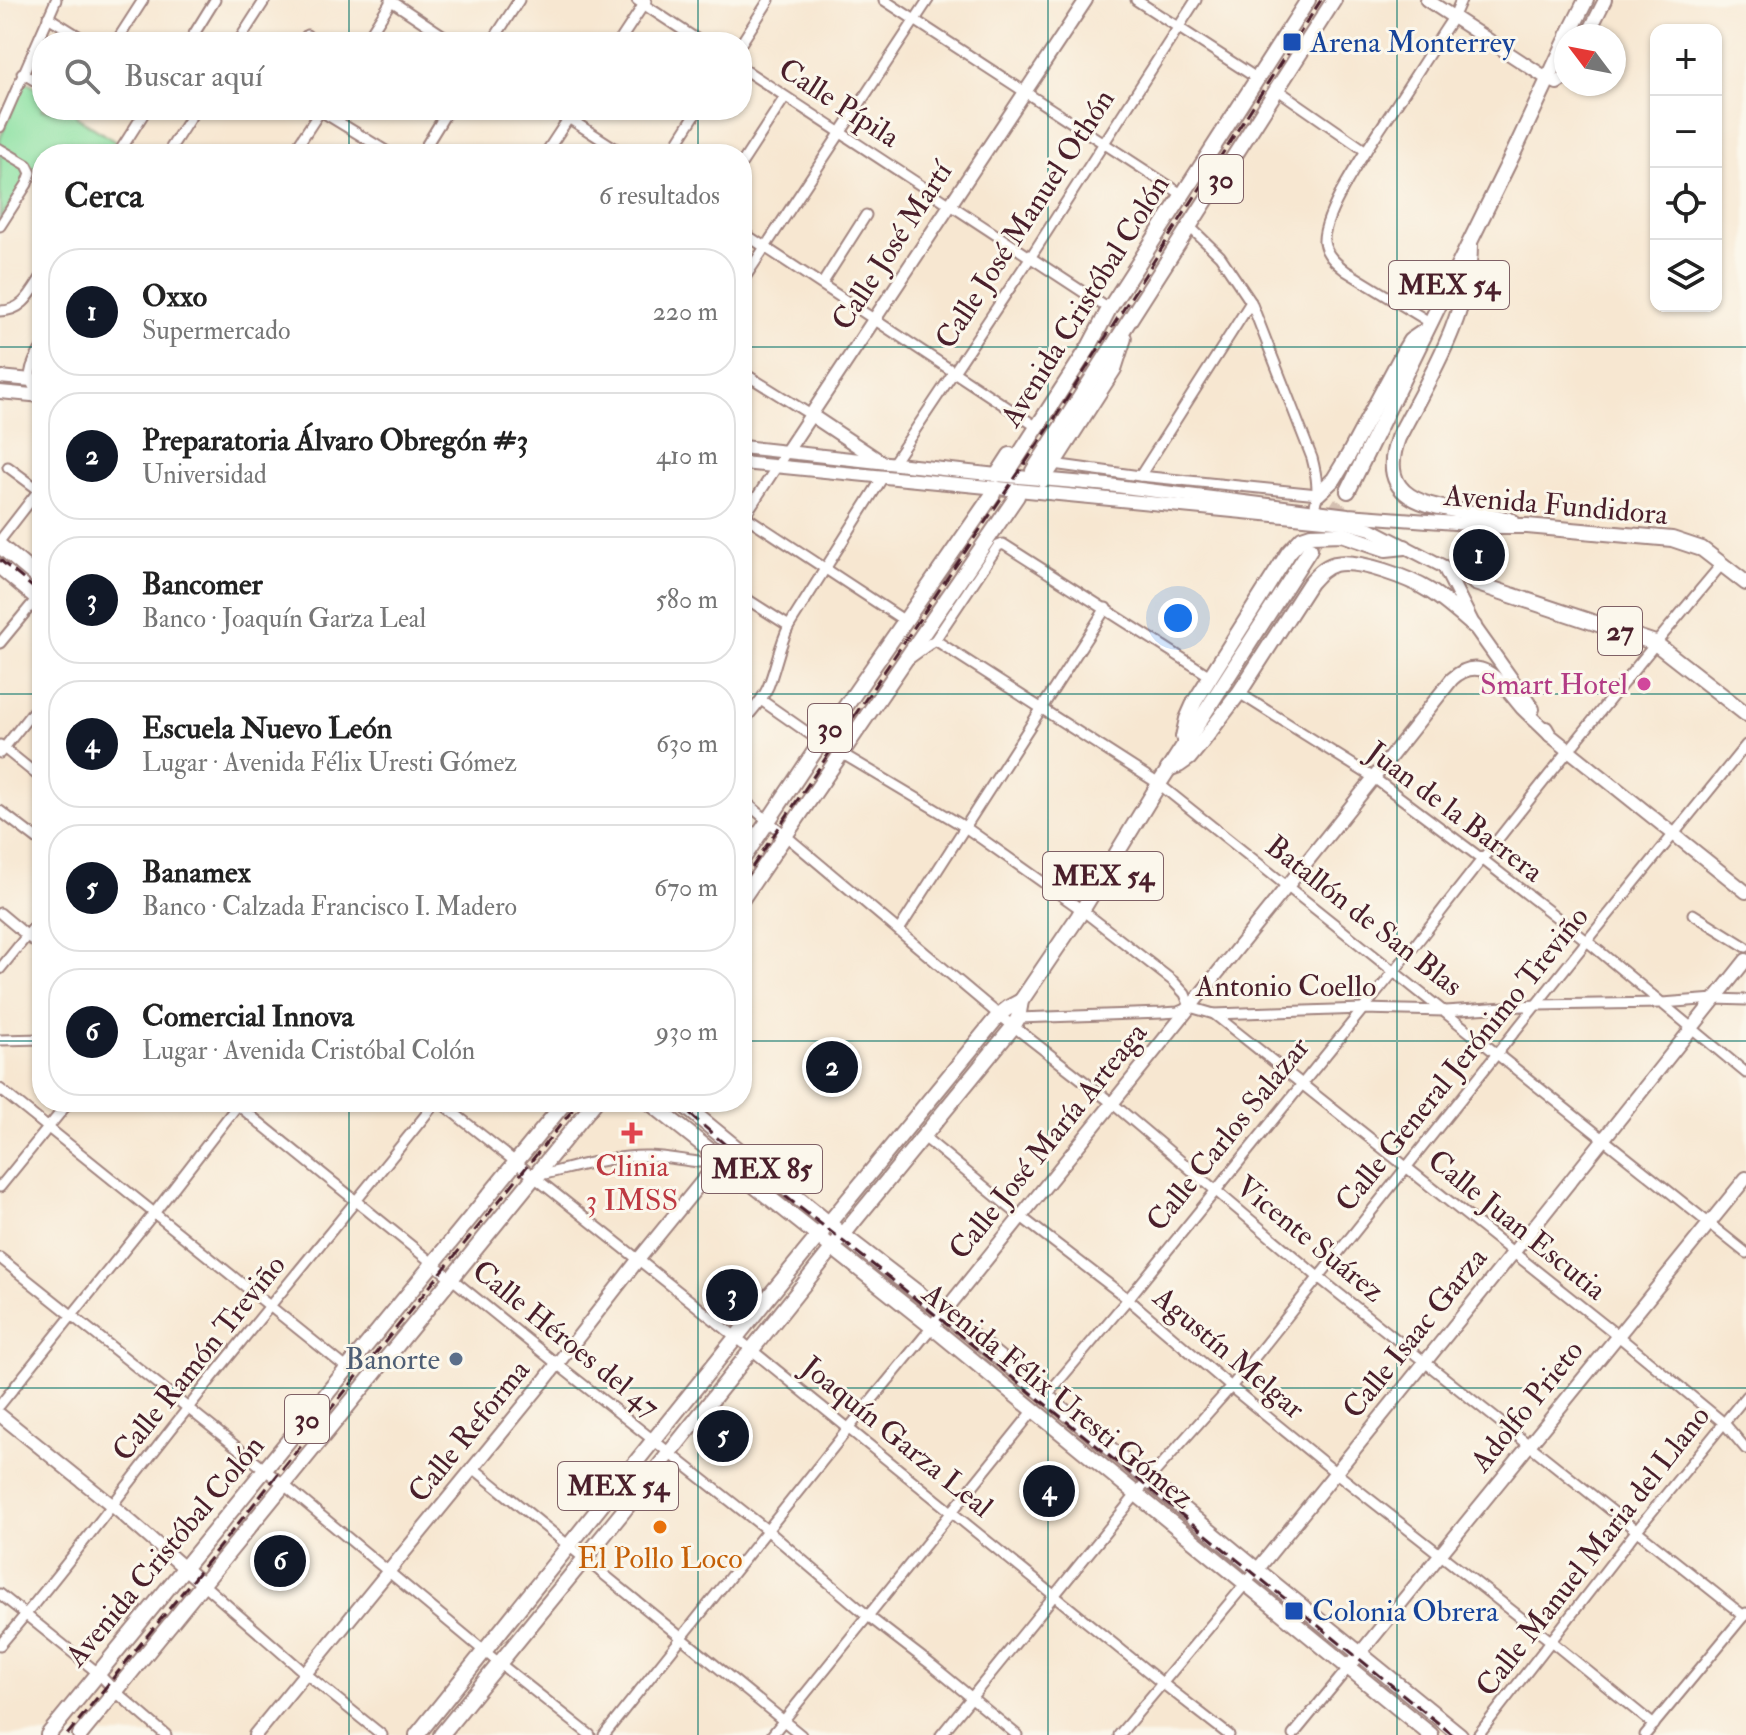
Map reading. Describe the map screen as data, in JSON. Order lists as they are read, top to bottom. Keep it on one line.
{"streets":{"main road":["30","MEX 54","Avenida Cristóbal Colón","Avenida Fundidora","27","MEX 85","Avenida Félix Uresti Gómez"],"street":["Calle Pípila","Calle José Manuel Othón","Calle José Martí","Juan de la Barrera","Batallón de San Blas","Antonio Coello","Calle General Jerónimo Treviño","Calle Carlos Salazar","Calle José María Arteaga","Calle Juan Escutia","Vicente Suárez","Calle Isaac Garza","Calle Héroes del 47","Agustín Melgar","Calle Ramón Treviño","Adolfo Prieto","Calle Reforma","Joaquín Garza Leal","Calle Manuel Maria del Llano"]},"crossings":[["Calle Pípila","Calle José Manuel Othón"],["Calle Pípila","Calle José Martí"],["Calle Pípila","Avenida Cristóbal Colón"],["30","Vicente Suárez"],["Calle José Manuel Othón","27"],["Calle José Martí","27"],["MEX 54","Batallón de San Blas"],["MEX 54","Antonio Coello"],["MEX 54","Vicente Suárez"],["MEX 54","Calle Héroes del 47"],["MEX 54","Agustín Melgar"],["MEX 54","Avenida Félix Uresti Gómez"],["MEX 54","Joaquín Garza Leal"],["Avenida Cristóbal Colón","27"],["Avenida Cristóbal Colón","Vicente Suárez"],["Avenida Cristóbal Colón","Calle Héroes del 47"],["Avenida Cristóbal Colón","Joaquín Garza Leal"],["Avenida Fundidora","27"],["Avenida Fundidora","Calle Carlos Salazar"],["27","Calle Carlos Salazar"],["Juan de la Barrera","Antonio Coello"],["Juan de la Barrera","Calle General Jerónimo Treviño"],["Juan de la Barrera","Calle Carlos Salazar"],["Juan de la Barrera","Calle José María Arteaga"],["Juan de la Barrera","Calle Isaac Garza"],["Batallón de San Blas","Antonio Coello"],["Batallón de San Blas","Calle General Jerónimo Treviño"],["Batallón de San Blas","Calle Carlos Salazar"],["Batallón de San Blas","Calle José María Arteaga"],["Batallón de San Blas","Calle Isaac Garza"],["Batallón de San Blas","Adolfo Prieto"],["Antonio Coello","Calle General Jerónimo Treviño"],["Antonio Coello","Calle Carlos Salazar"],["Antonio Coello","Calle José María Arteaga"],["Antonio Coello","Calle Juan Escutia"],["Antonio Coello","Vicente Suárez"],["Antonio Coello","Calle Isaac Garza"],["Calle General Jerónimo Treviño","Calle Juan Escutia"],["Calle General Jerónimo Treviño","Vicente Suárez"],["Calle General Jerónimo Treviño","Calle Héroes del 47"],["Calle General Jerónimo Treviño","Agustín Melgar"],["Calle General Jerónimo Treviño","Avenida Félix Uresti Gómez"],["Calle General Jerónimo Treviño","Joaquín Garza Leal"],["Calle Carlos Salazar","Calle Juan Escutia"],["Calle Carlos Salazar","Vicente Suárez"],["Calle Carlos Salazar","Calle Héroes del 47"],["Calle Carlos Salazar","Agustín Melgar"],["Calle Carlos Salazar","Avenida Félix Uresti Gómez"],["Calle Carlos Salazar","Joaquín Garza Leal"],["Calle José María Arteaga","Vicente Suárez"],["Calle José María Arteaga","Calle Héroes del 47"],["Calle José María Arteaga","Agustín Melgar"],["Calle José María Arteaga","Avenida Félix Uresti Gómez"],["Calle José María Arteaga","Joaquín Garza Leal"],["Calle Juan Escutia","Calle Isaac Garza"],["Calle Juan Escutia","Adolfo Prieto"],["Calle Juan Escutia","Calle Manuel Maria del Llano"],["Vicente Suárez","Calle Isaac Garza"],["Vicente Suárez","Adolfo Prieto"],["Vicente Suárez","Calle Manuel Maria del Llano"],["Calle Isaac Garza","Agustín Melgar"],["Calle Isaac Garza","Avenida Félix Uresti Gómez"],["Calle Isaac Garza","Joaquín Garza Leal"],["Calle Héroes del 47","Calle Ramón Treviño"],["Calle Héroes del 47","Calle Reforma"],["Agustín Melgar","Adolfo Prieto"],["Agustín Melgar","Calle Manuel Maria del Llano"],["Avenida Félix Uresti Gómez","Adolfo Prieto"],["Avenida Félix Uresti Gómez","Calle Reforma"],["Calle Reforma","Joaquín Garza Leal"]],"places":{"transit":["Arena Monterrey","Colonia Obrera"],"other":["Smart Hotel","Banorte","El Pollo Loco"],"health":["Clinia 3 IMSS"]},"north":"top left","page":{"map_buttons":["+","−"],"search":"Buscar aquí","heading":["Cerca","6 resultados"],"list":[{"mark":"1","name":"Oxxo","note":"Supermercado","value":"220 m"},{"mark":"2","name":"Preparatoria Álvaro Obregón #3","note":"Universidad","value":"410 m"},{"mark":"3","name":"Bancomer","note":"Banco · Joaquín Garza Leal","value":"580 m"},{"mark":"4","name":"Escuela Nuevo León","note":"Lugar · Avenida Félix Uresti Gómez","value":"630 m"},{"mark":"5","name":"Banamex","note":"Banco · Calzada Francisco I. Madero","value":"670 m"},{"mark":"6","name":"Comercial Innova","note":"Lugar · Avenida Cristóbal Colón","value":"930 m"}],"pins":["1","2","3","5","4","6"]}}
